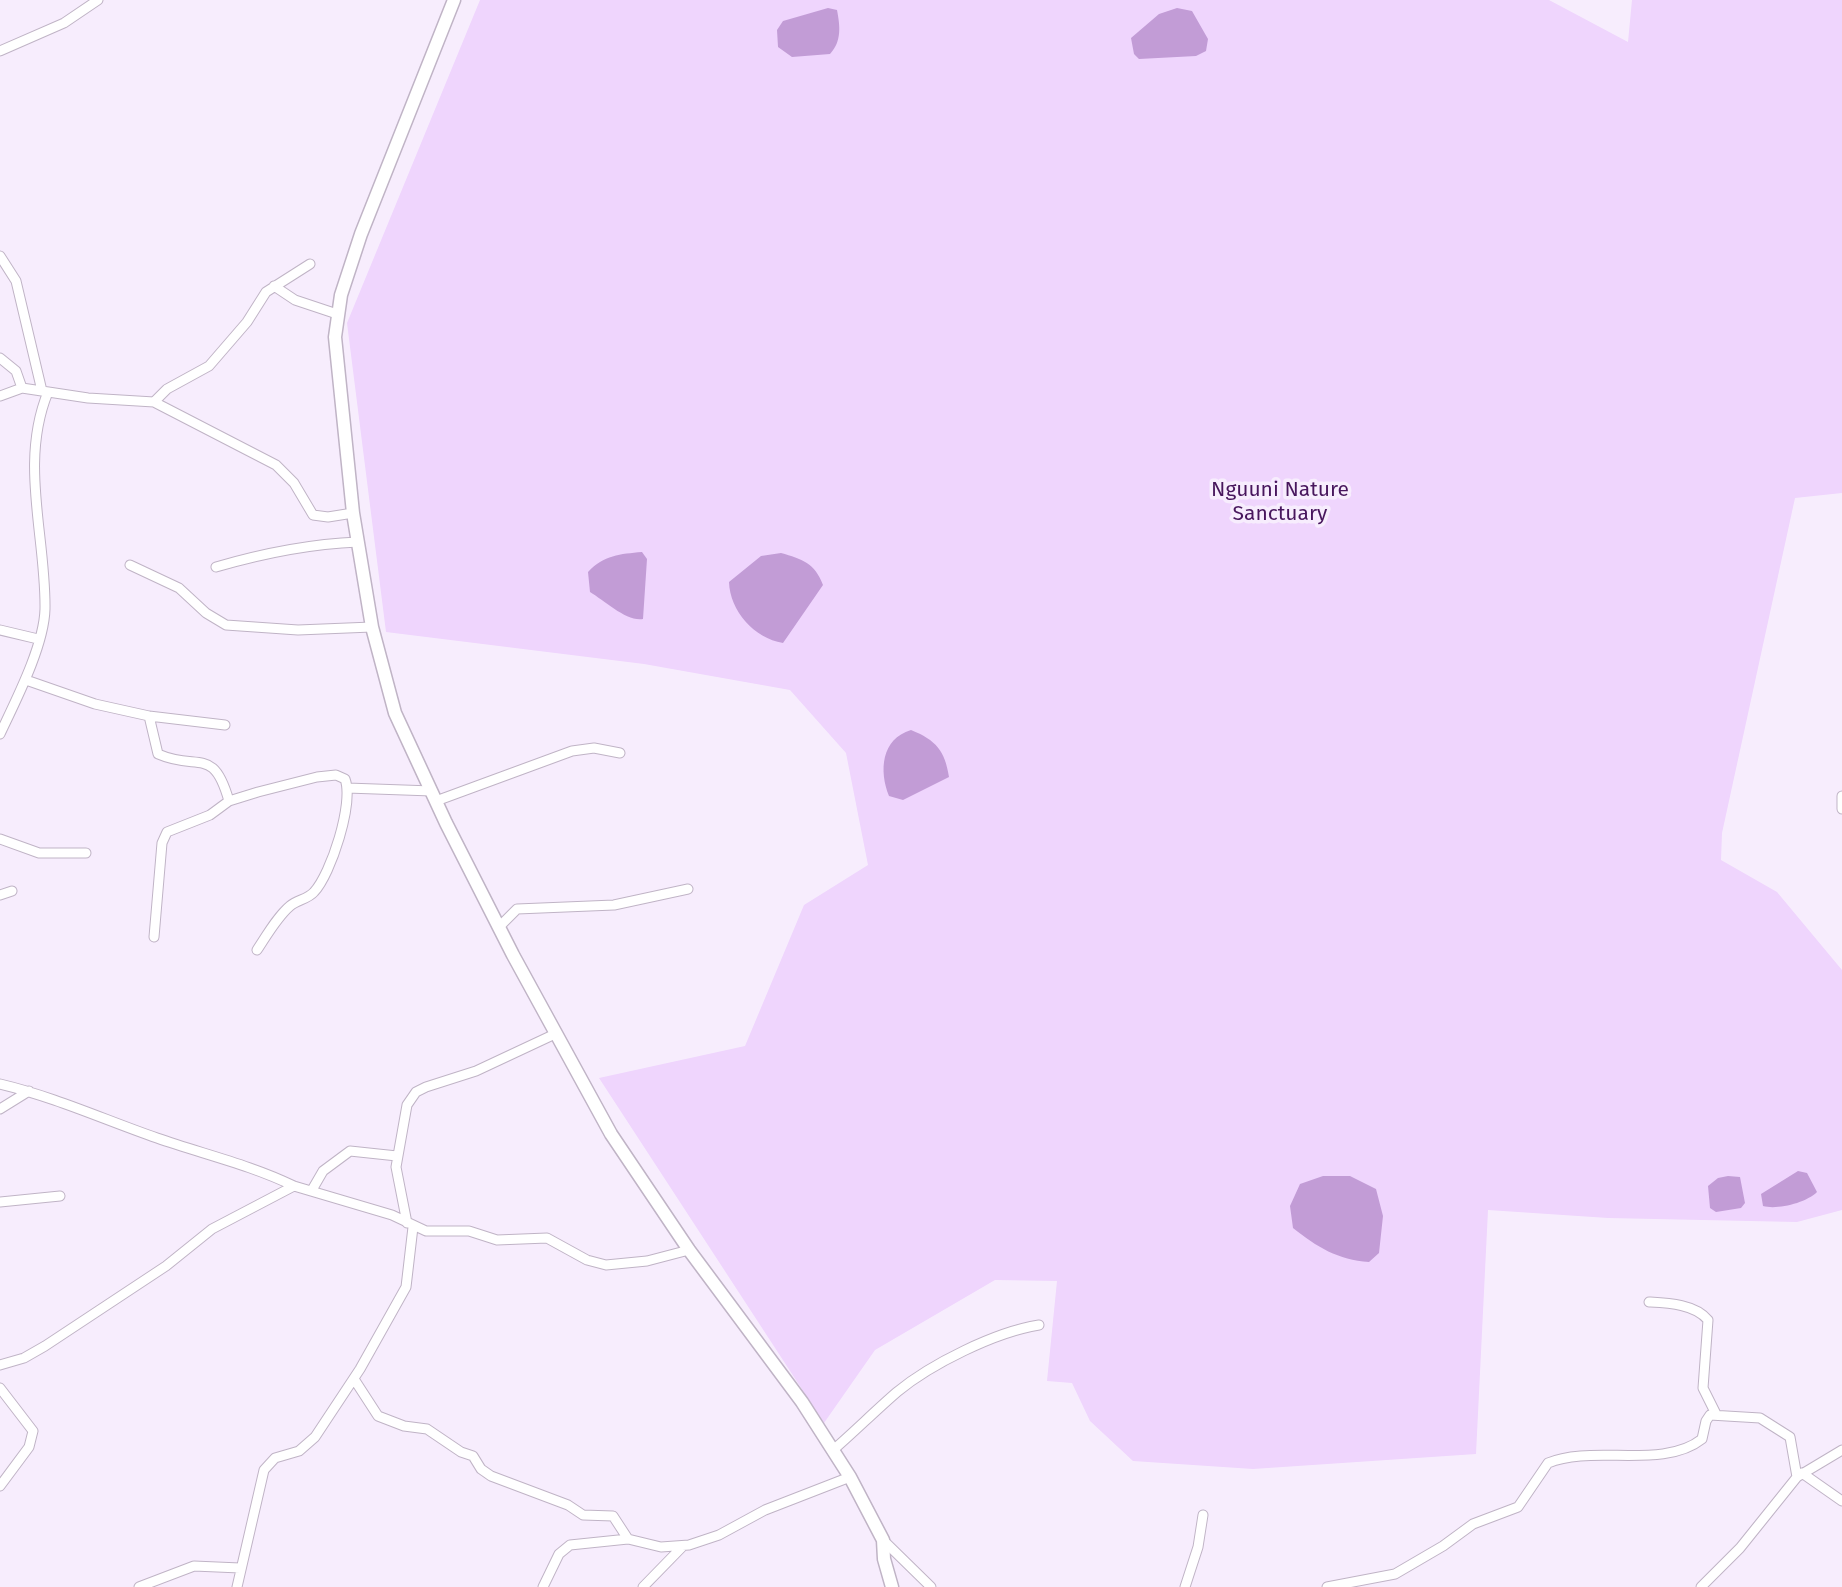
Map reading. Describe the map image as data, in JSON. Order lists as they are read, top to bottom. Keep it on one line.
{"parks":["Nguuni Nature Sanctuary"]}
